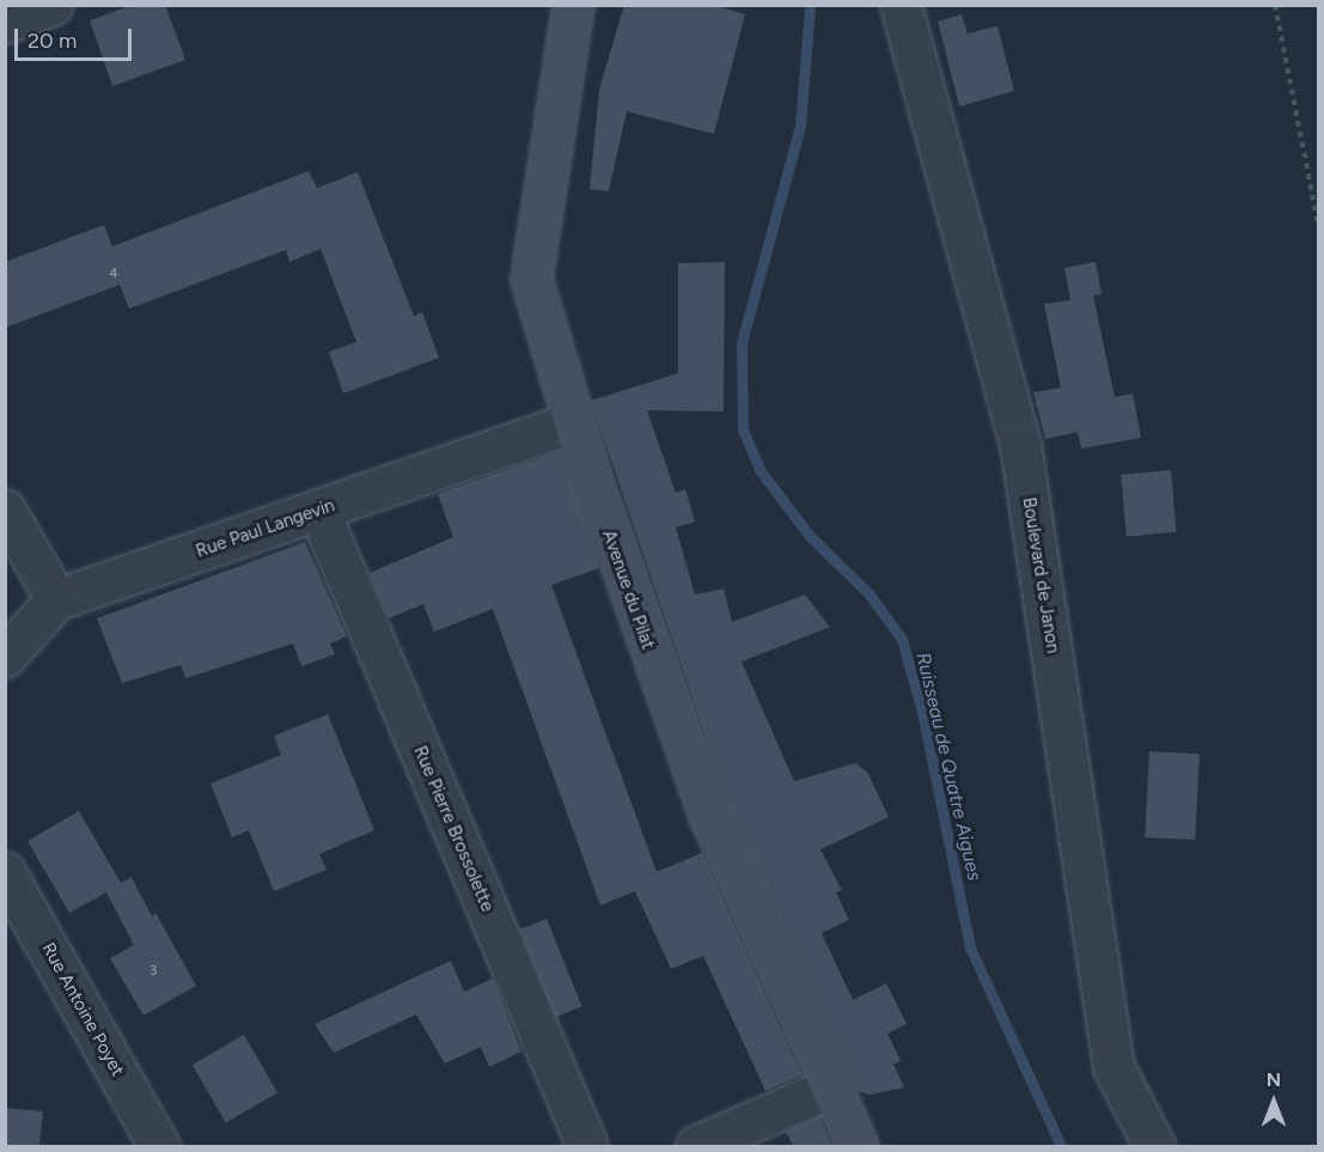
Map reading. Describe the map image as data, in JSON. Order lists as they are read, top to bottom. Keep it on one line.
{"streets":{"main road":["Avenue du Pilat"],"street":["Rue Paul Langevin","Boulevard de Janon","Rue Pierre Brossolette","Rue Antoine Poyet"]},"crossings":[["Rue Paul Langevin","Avenue du Pilat"],["Rue Paul Langevin","Rue Pierre Brossolette"]],"water":["Ruisseau de Quatre Aigues"],"house_numbers":["4","3"],"scale_bar":"20 m","north":"top"}
